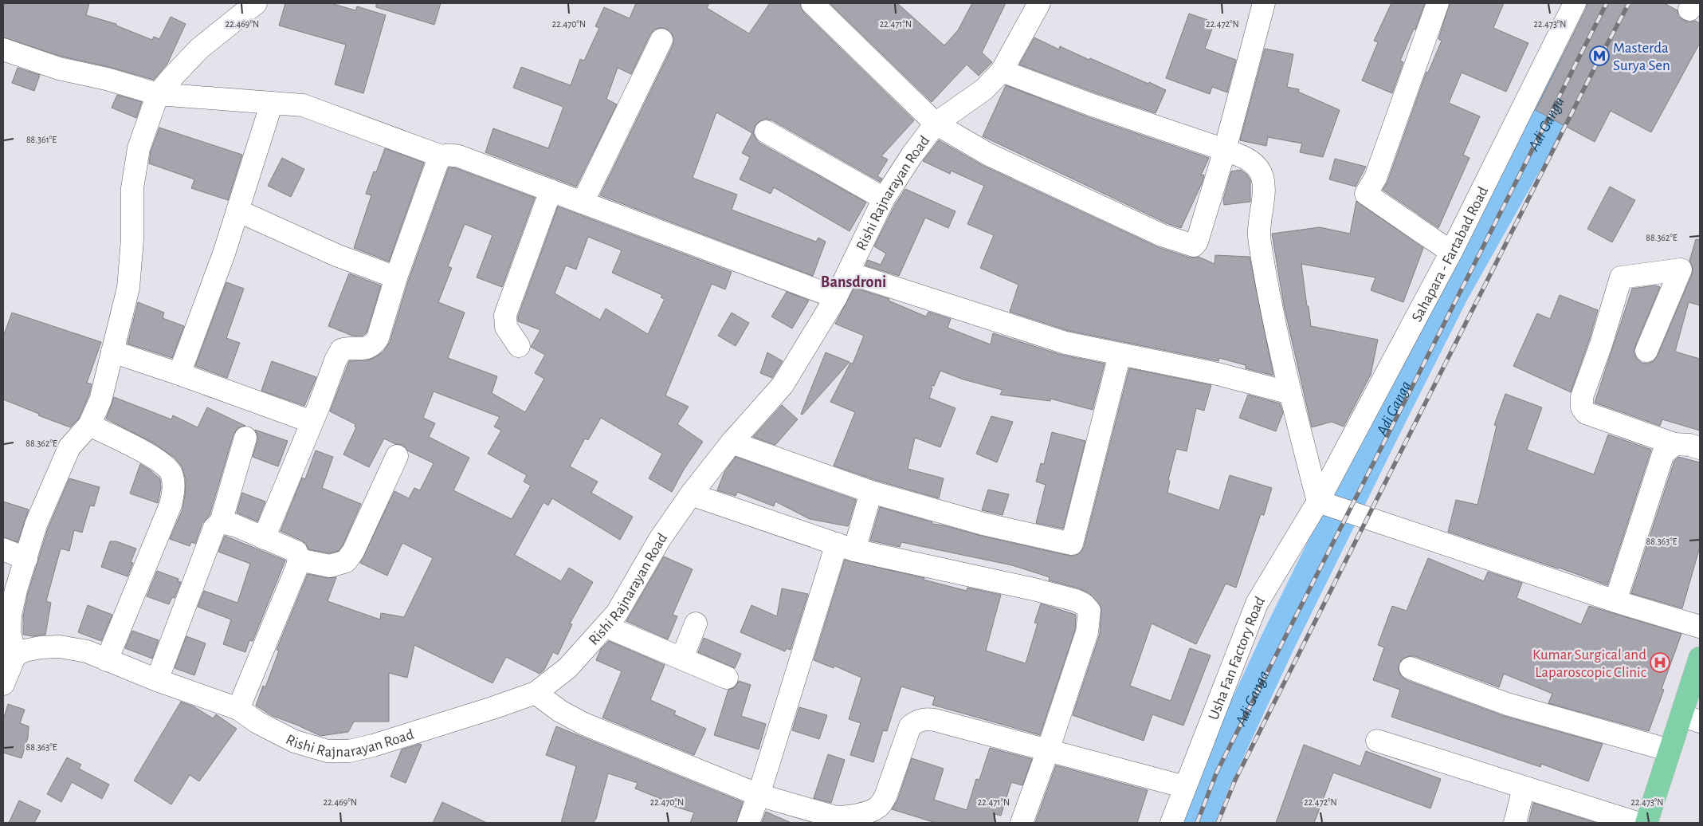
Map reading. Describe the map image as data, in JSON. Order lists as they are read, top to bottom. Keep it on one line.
{"streets":{"street":["Rishi Rajnarayan Road","Sahapara - Fartabad Road","Usha Fan Factory Road"]},"crossings":[["Sahapara - Fartabad Road","Usha Fan Factory Road"]],"districts":["Bansdroni"],"water":["Adi Ganga"],"places":{"metro station":["Masterda Surya Sen"],"hospital":["Kumar Surgical and Laparoscopic Clinic"]},"coordinates":["22.469°N","22.470°N","22.471°N","22.472°N","22.473°N","88.361°E","88.362°E","88.363°E"]}
